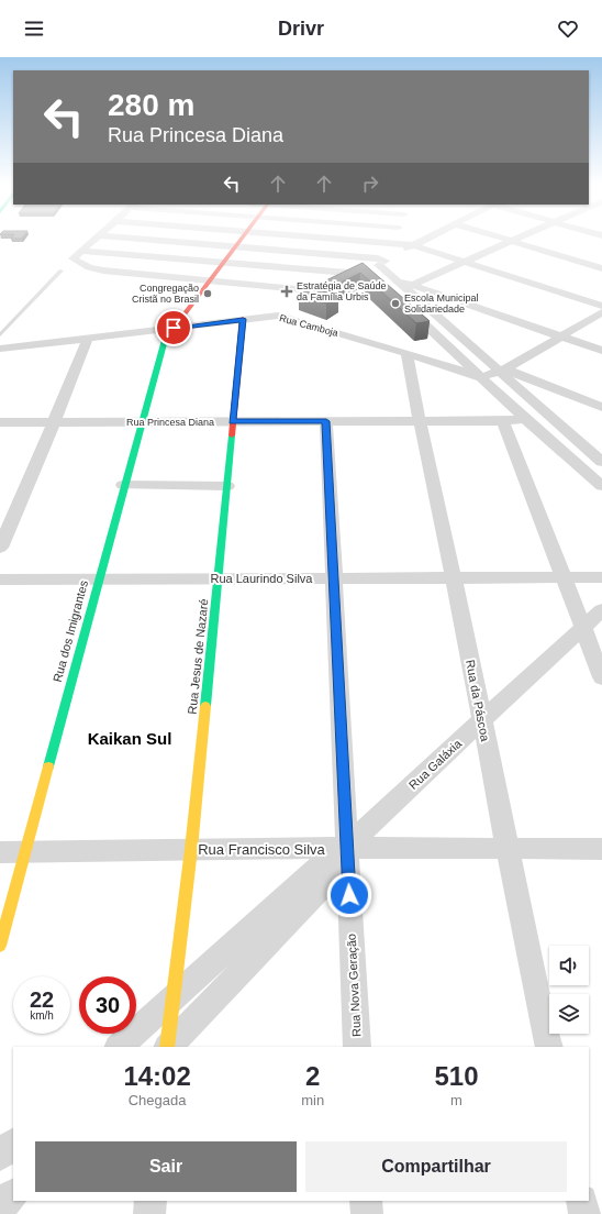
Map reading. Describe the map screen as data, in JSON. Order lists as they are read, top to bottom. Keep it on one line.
{"streets":{"street":["Rua Camboja","Rua Princesa Diana","Rua Laurindo Silva","Rua dos Imigrantes","Rua Jesus de Nazaré","Rua da Páscoa","Rua Galáxia","Rua Francisco Silva","Rua Nova Geração"]},"crossings":[["Rua Camboja","Rua dos Imigrantes"],["Rua Camboja","Rua Jesus de Nazaré"],["Rua Camboja","Rua da Páscoa"],["Rua Princesa Diana","Rua dos Imigrantes"],["Rua Princesa Diana","Rua Jesus de Nazaré"],["Rua Princesa Diana","Rua da Páscoa"],["Rua Princesa Diana","Rua Nova Geração"],["Rua Laurindo Silva","Rua dos Imigrantes"],["Rua Laurindo Silva","Rua Jesus de Nazaré"],["Rua Laurindo Silva","Rua da Páscoa"],["Rua Laurindo Silva","Rua Nova Geração"],["Rua dos Imigrantes","Rua Francisco Silva"],["Rua Jesus de Nazaré","Rua Galáxia"],["Rua Jesus de Nazaré","Rua Francisco Silva"],["Rua da Páscoa","Rua Galáxia"],["Rua da Páscoa","Rua Francisco Silva"],["Rua Galáxia","Rua Francisco Silva"],["Rua Galáxia","Rua Nova Geração"],["Rua Francisco Silva","Rua Nova Geração"]],"districts":["Kaikan Sul"],"places":{"health":["Estratégia de Saúde da Família Urbis"],"other":["Congregação Cristã no Brasil","Escola Municipal Solidariedade"]},"page":{"header":"Drivr","turn":["280 m","Rua Princesa Diana"],"speed":"22 km/h","limit":"30","eta":["14:02","Chegada","2","min","510","m"],"buttons":["Sair","Compartilhar"]}}
